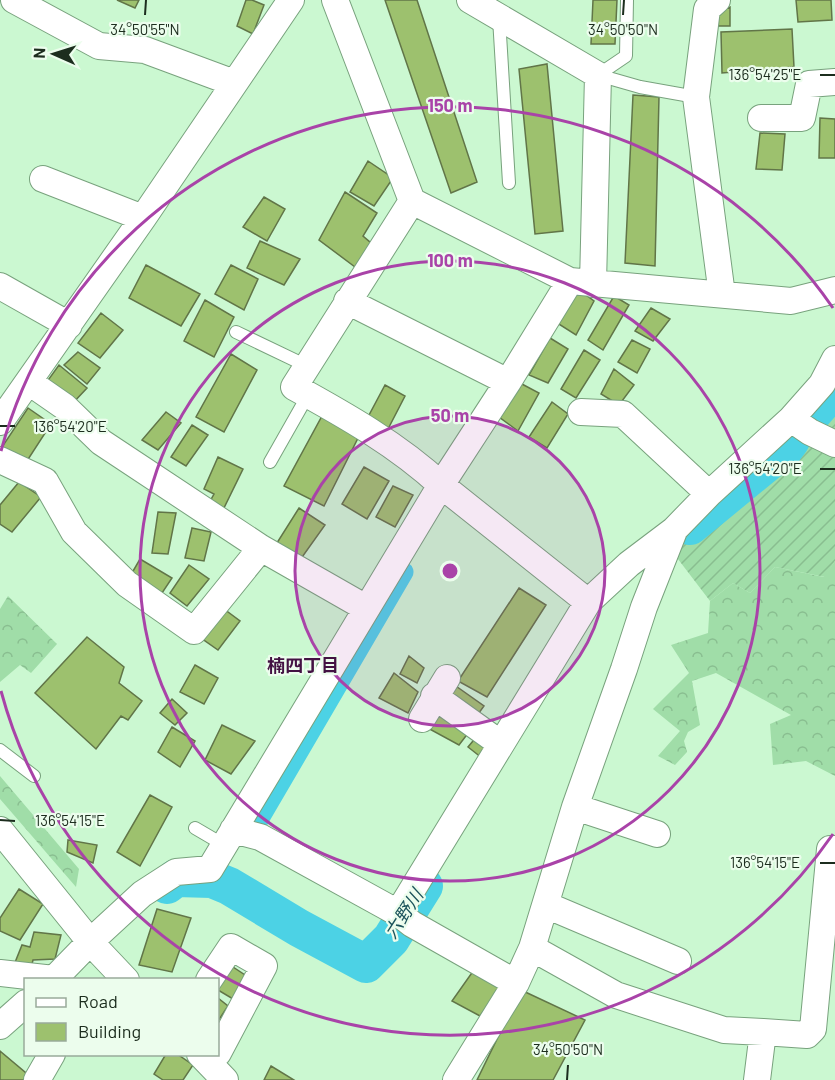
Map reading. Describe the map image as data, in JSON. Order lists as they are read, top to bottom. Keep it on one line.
{"districts":["楠四丁目"],"water":["六野川"],"legend":["Road","Building"],"north":"left","coordinates":["34°50'55\"N","34°50'50\"N","136°54'25\"E","136°54'20\"E","136°54'15\"E"],"rings":["150 m","100 m","50 m"]}
